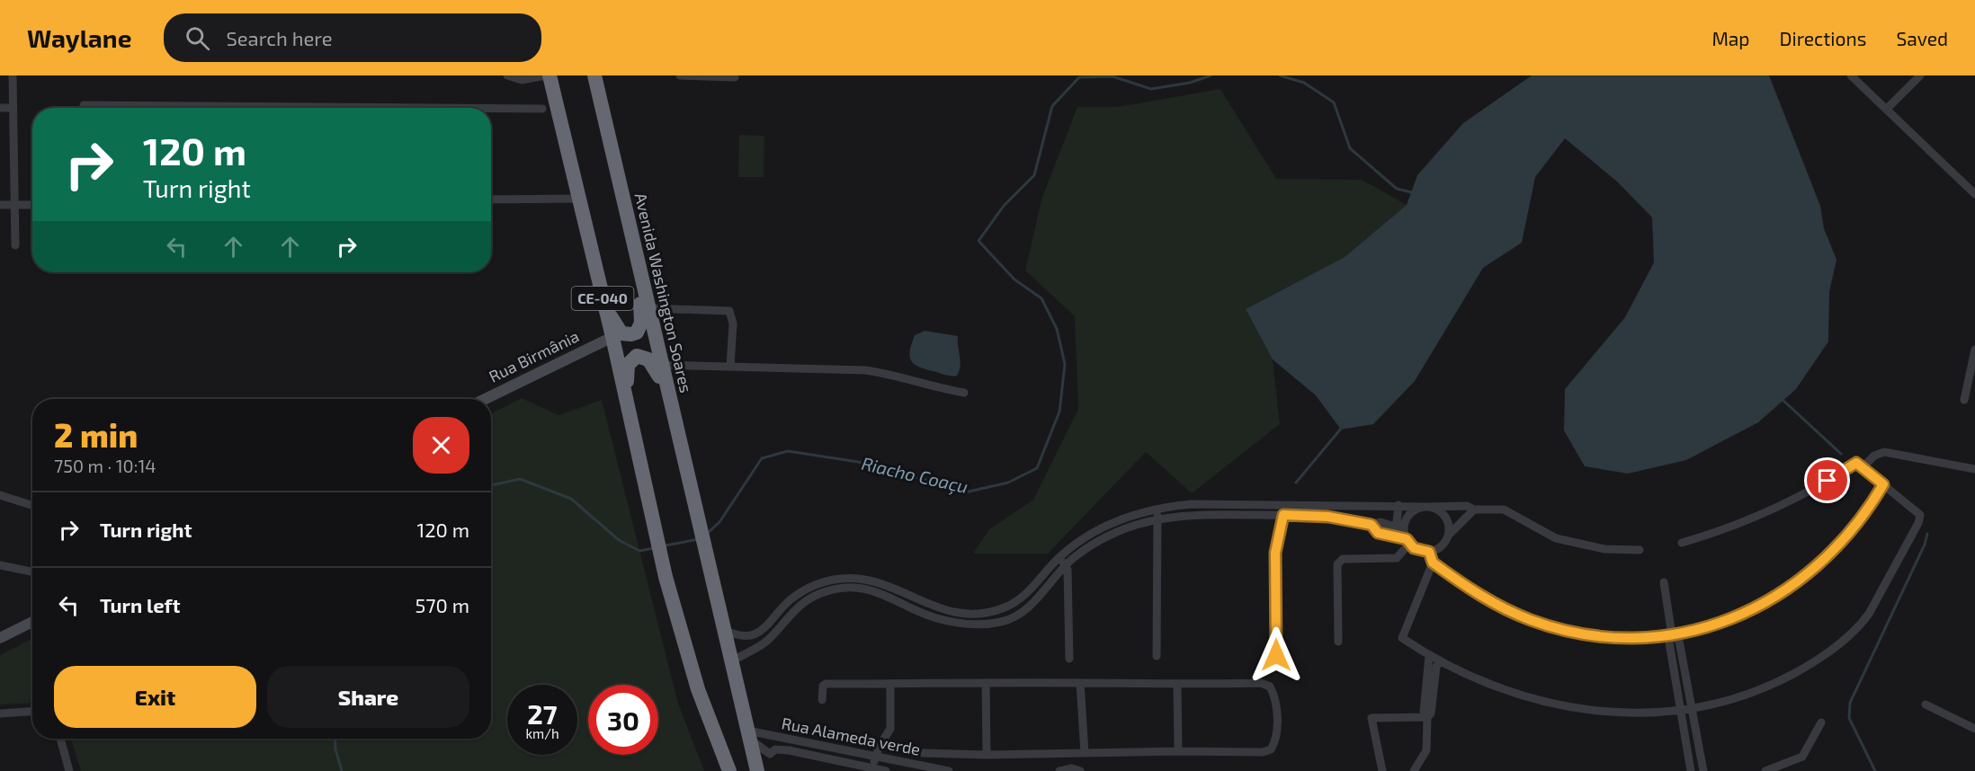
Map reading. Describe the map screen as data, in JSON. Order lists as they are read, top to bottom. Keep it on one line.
{"streets":{"highway":["Avenida Washington Soares","CE-040"],"street":["Rua Birmânia","Rua Alameda verde"]},"crossings":[["Avenida Washington Soares","CE-040"],["CE-040","Rua Birmânia"],["CE-040","Rua Alameda verde"]],"water":["Riacho Coaçu"],"page":{"header":"Waylane","search":"Search here","nav":["Map","Directions","Saved"],"turn":["120 m","Turn right"],"heading":["2 min","750 m · 10:14"],"list":[{"name":"Turn right","value":"120 m"},{"name":"Turn left","value":"570 m"}],"buttons":["Exit","Share"],"speed":"27 km/h","limit":"30"}}
